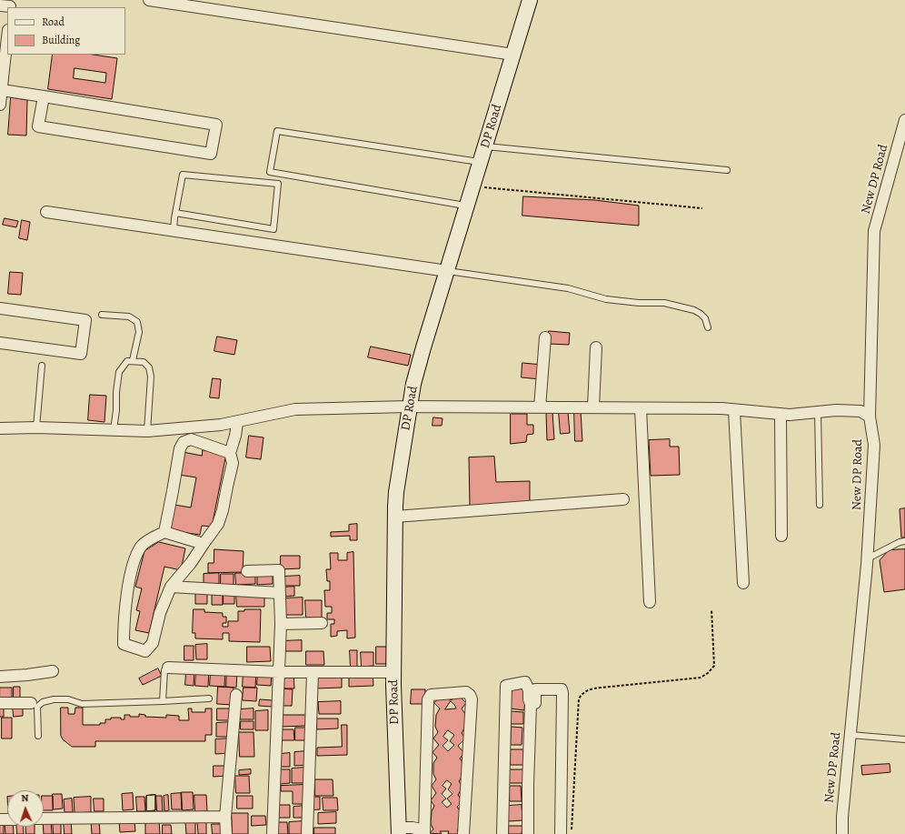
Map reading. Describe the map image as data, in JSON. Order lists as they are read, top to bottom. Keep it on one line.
{"streets":{"street":["DP Road","New DP Road"]},"legend":["Road","Building"],"north":"top"}
